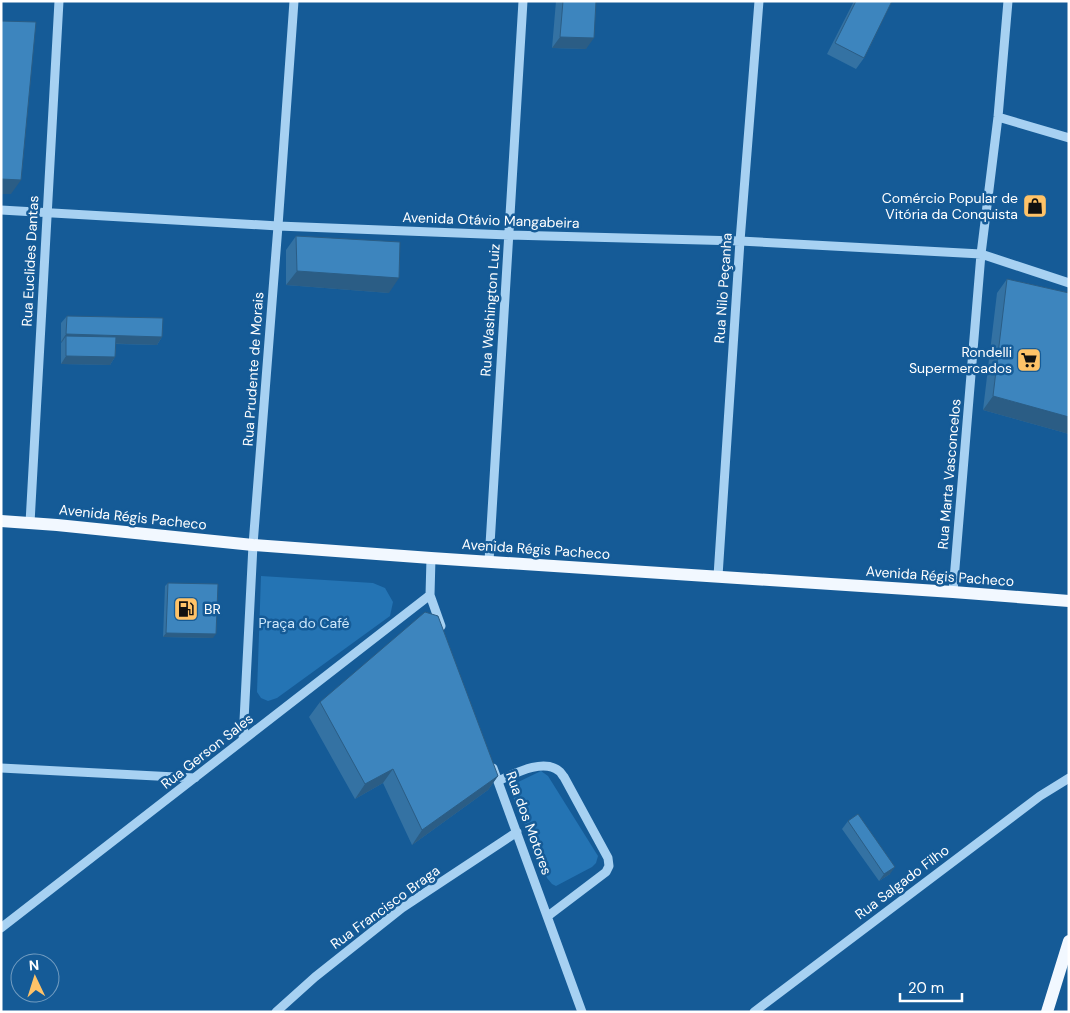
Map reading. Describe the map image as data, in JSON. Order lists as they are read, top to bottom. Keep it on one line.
{"streets":{"main road":["Avenida Régis Pacheco"],"street":["Avenida Otávio Mangabeira","Rua Euclides Dantas","Rua Nilo Peçanha","Rua Washington Luiz","Rua Prudente de Morais","Rua Marta Vasconcelos","Rua Gerson Sales","Rua dos Motores","Rua Salgado Filho","Rua Francisco Braga"]},"crossings":[["Avenida Otávio Mangabeira","Rua Euclides Dantas"],["Avenida Otávio Mangabeira","Rua Nilo Peçanha"],["Avenida Otávio Mangabeira","Rua Washington Luiz"],["Avenida Otávio Mangabeira","Rua Prudente de Morais"],["Avenida Otávio Mangabeira","Rua Marta Vasconcelos"],["Rua Euclides Dantas","Avenida Régis Pacheco"],["Rua Nilo Peçanha","Avenida Régis Pacheco"],["Rua Washington Luiz","Avenida Régis Pacheco"],["Rua Prudente de Morais","Avenida Régis Pacheco"],["Rua Prudente de Morais","Rua Gerson Sales"],["Rua Marta Vasconcelos","Avenida Régis Pacheco"],["Rua dos Motores","Rua Francisco Braga"]],"parks":["Praça do Café"],"places":{"shop":["Comércio Popular de Vitória da Conquista"],"supermarket":["Rondelli Supermercados"],"fuel station":["BR"]},"scale_bar":"20 m","north":"top"}
